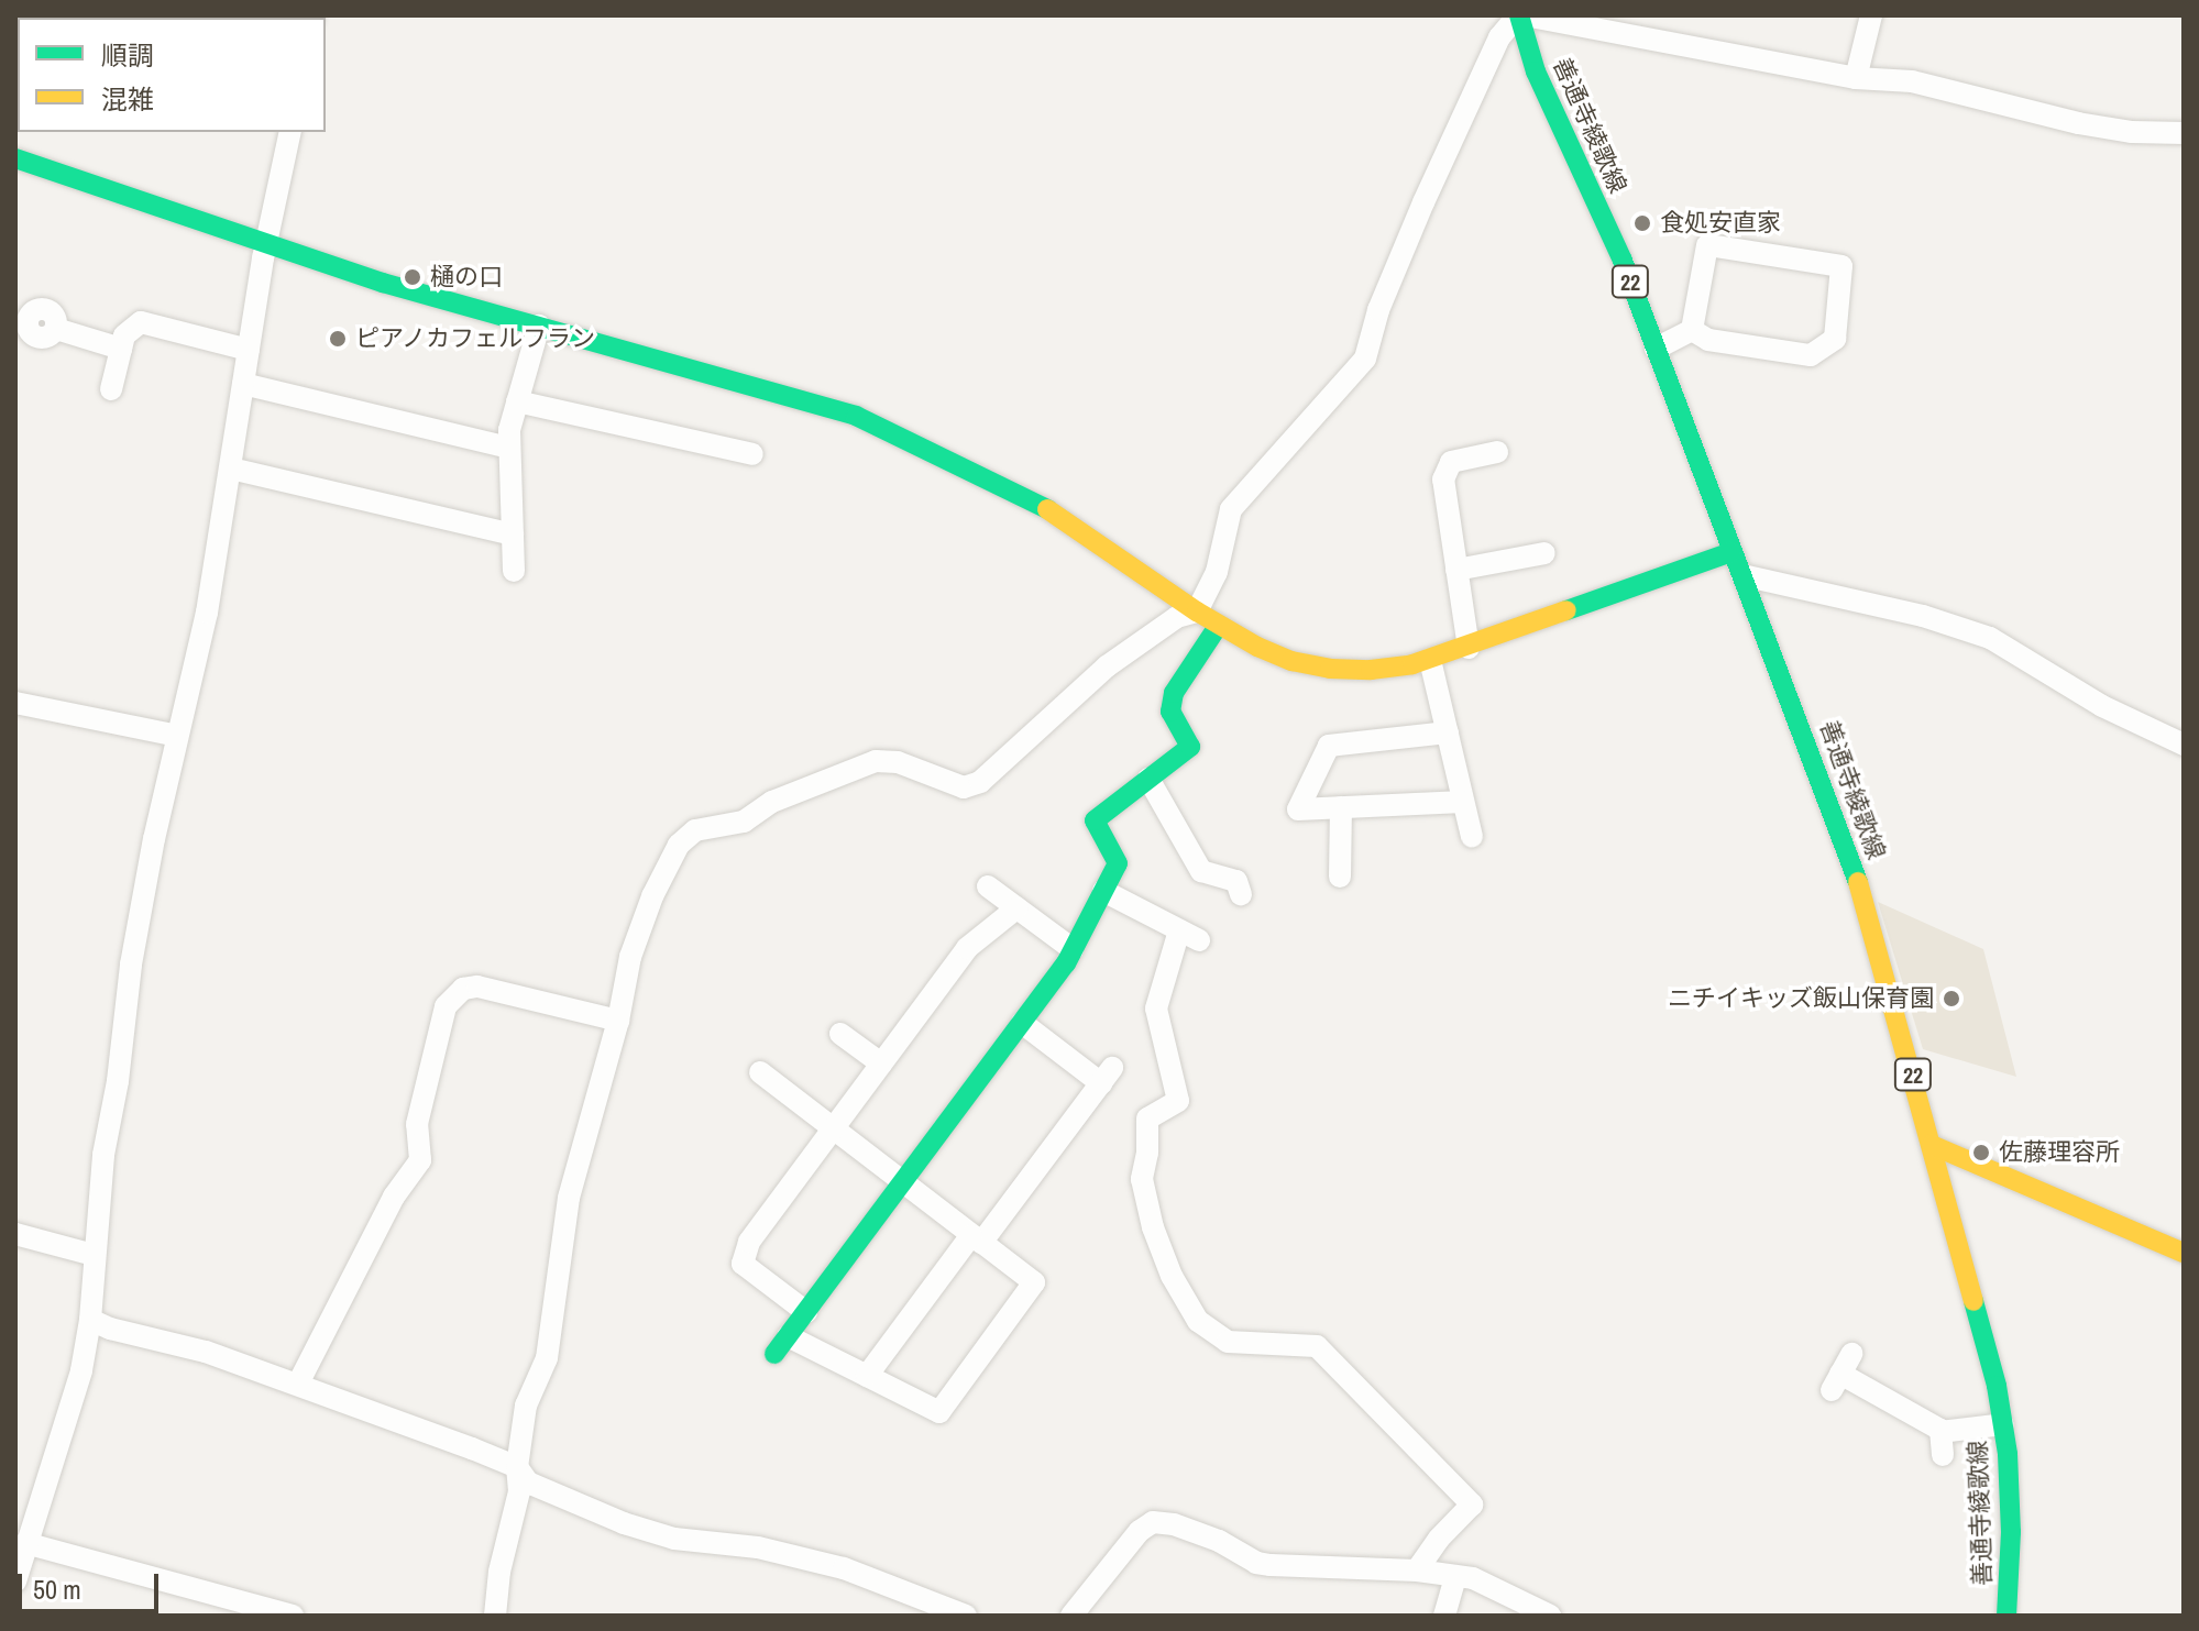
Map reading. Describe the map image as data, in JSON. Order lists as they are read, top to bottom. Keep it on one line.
{"streets":{"street":["善通寺綾歌線","22"]},"places":["食処安直家","樋の口","ピアノカフェルフラン","ニチイキッズ飯山保育園","佐藤理容所"],"legend":["順調","混雑"],"scale_bar":"50 m"}
